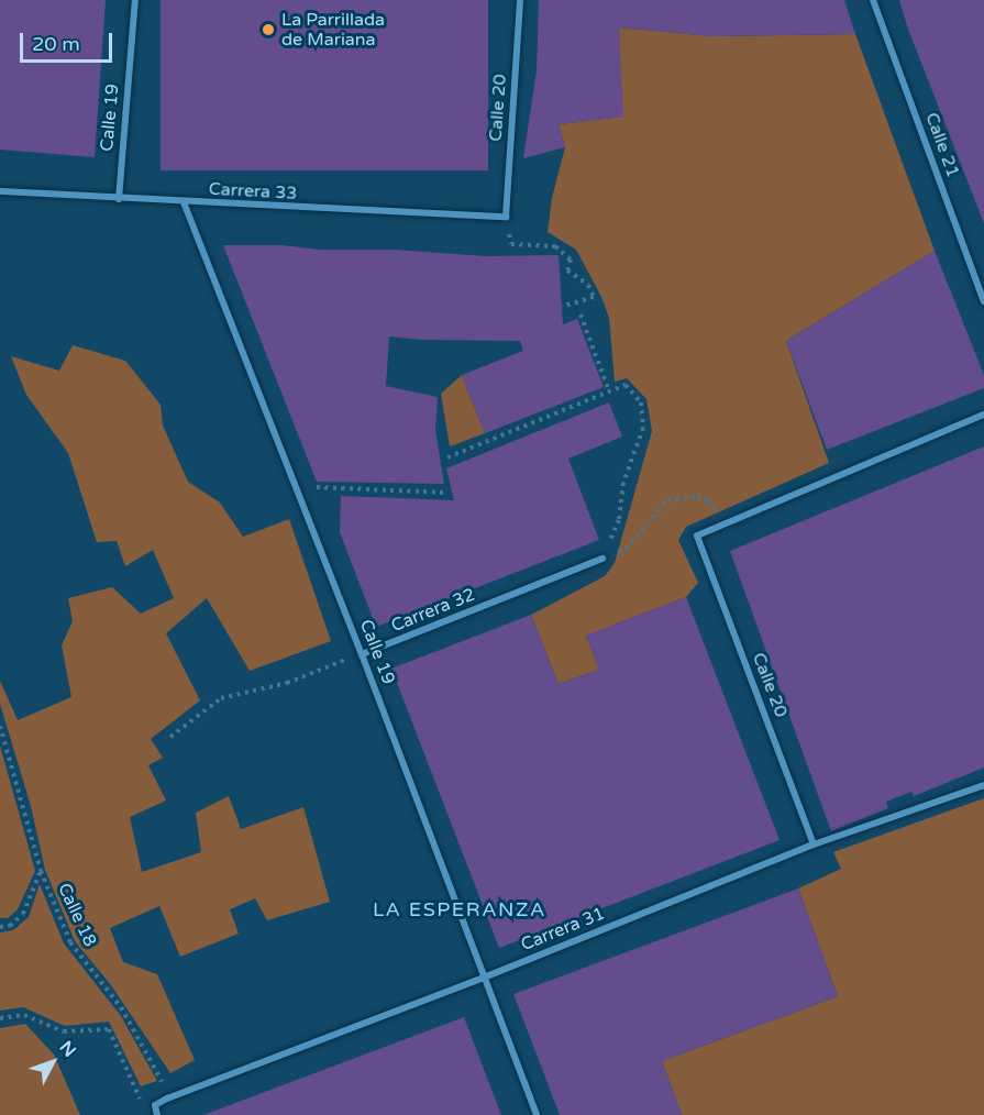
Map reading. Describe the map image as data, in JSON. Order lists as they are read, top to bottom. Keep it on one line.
{"streets":{"street":["Calle 20","Calle 19","Calle 21","Carrera 33","Carrera 32","Carrera 31"],"path":["Calle 18"]},"crossings":[["Calle 20","Carrera 33"],["Calle 20","Carrera 31"],["Calle 19","Carrera 33"],["Calle 19","Carrera 32"],["Calle 19","Carrera 31"],["Calle 18","Carrera 31"]],"districts":["LA ESPERANZA"],"places":["La Parrillada de Mariana"],"scale_bar":"20 m","north":"top right"}
